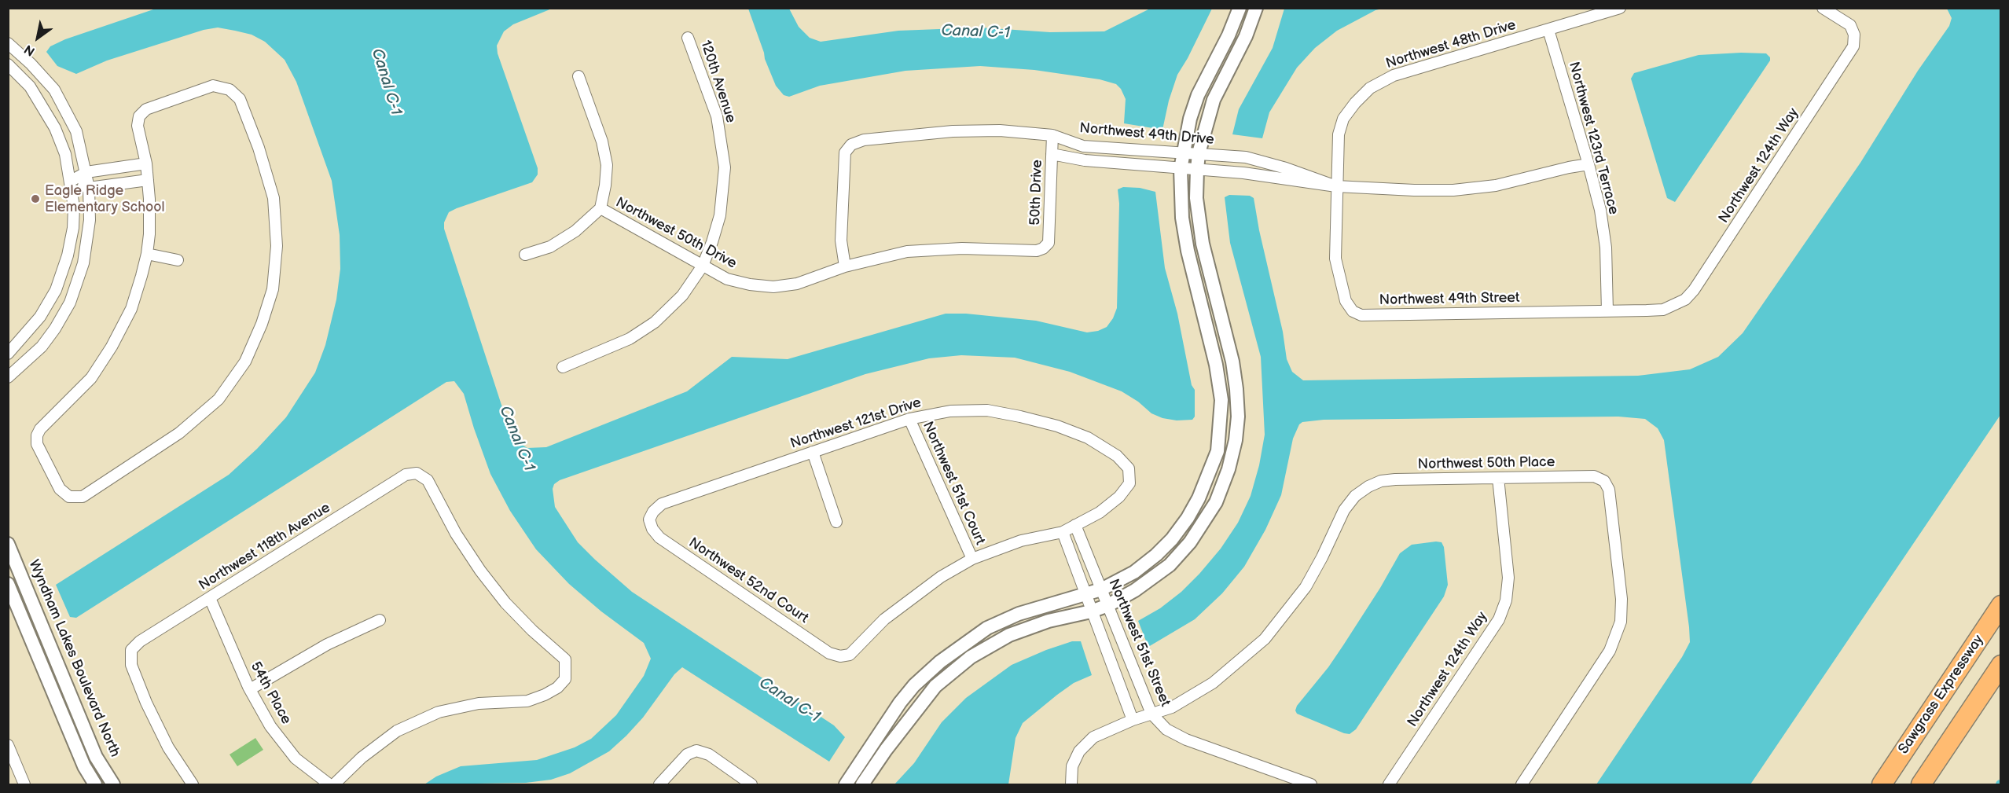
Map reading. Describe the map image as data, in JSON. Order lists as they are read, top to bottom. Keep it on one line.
{"streets":{"highway":["Sawgrass Expressway"],"street":["Northwest 48th Drive","120th Avenue","Northwest 49th Drive","Northwest 123rd Terrace","Northwest 124th Way","50th Drive","Northwest 50th Drive","Northwest 49th Street","Northwest 121st Drive","Northwest 50th Place","Northwest 51st Court","Northwest 118th Avenue","Northwest 52nd Court","Northwest 51st Street","Wyndham Lakes Boulevard North","54th Place"]},"crossings":[["Northwest 48th Drive","Northwest 49th Drive"],["Northwest 48th Drive","Northwest 123rd Terrace"],["Northwest 48th Drive","Northwest 49th Street"],["120th Avenue","Northwest 50th Drive"],["Northwest 49th Drive","Northwest 123rd Terrace"],["Northwest 49th Drive","50th Drive"],["Northwest 49th Drive","Northwest 50th Drive"],["Northwest 49th Drive","Northwest 49th Street"],["Northwest 123rd Terrace","Northwest 49th Street"],["Northwest 124th Way","Northwest 49th Street"],["Northwest 124th Way","Northwest 50th Place"],["50th Drive","Northwest 50th Drive"],["Northwest 121st Drive","Northwest 51st Court"],["Northwest 121st Drive","Northwest 52nd Court"],["Northwest 121st Drive","Northwest 51st Street"],["Northwest 50th Place","Northwest 51st Street"],["Northwest 51st Court","Northwest 52nd Court"],["Northwest 118th Avenue","54th Place"]],"water":["Canal C-1"],"places":["Eagle Ridge Elementary School"],"north":"bottom left"}
